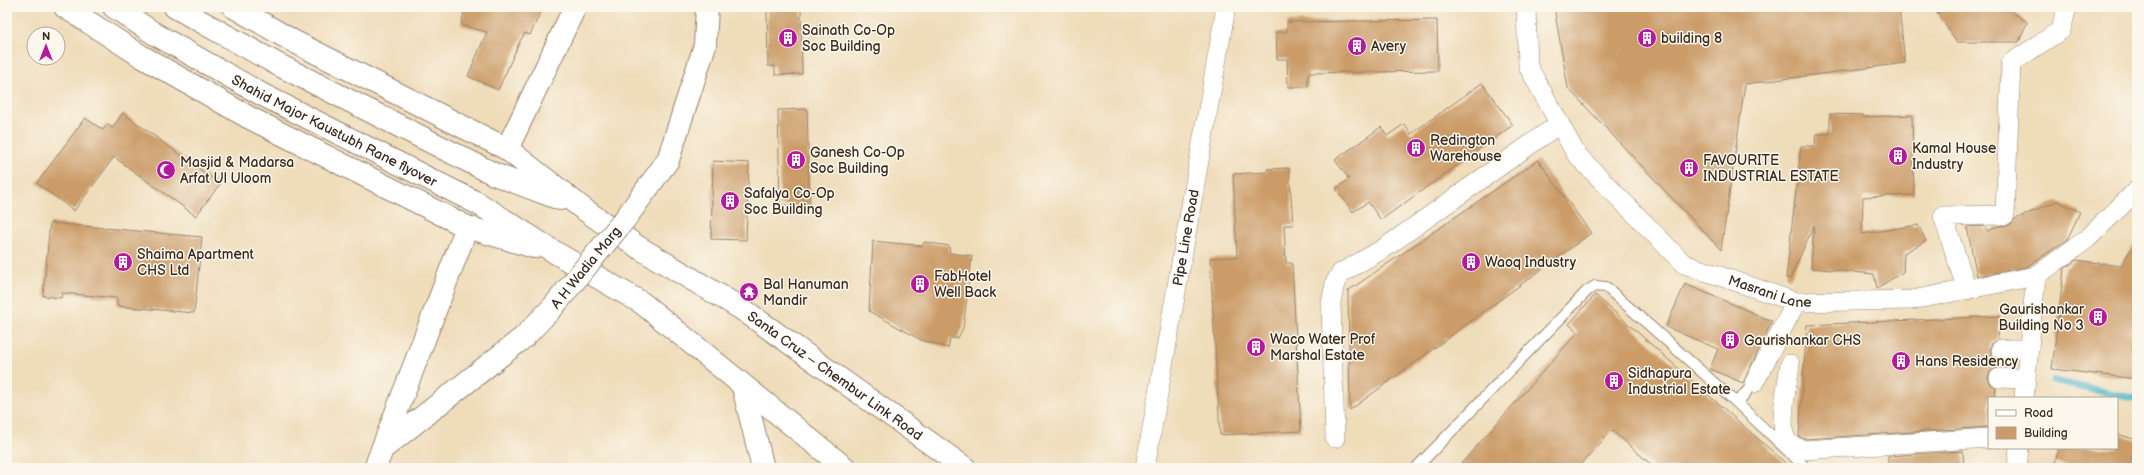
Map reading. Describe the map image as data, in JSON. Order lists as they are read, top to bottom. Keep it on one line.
{"streets":{"main road":["Shahid Major Kaustubh Rane flyover","A H Wadia Marg","Santa Cruz – Chembur Link Road"],"street":["Pipe Line Road","Masrani Lane"]},"places":{"building":["Sainath Co-Op Soc Building","building 8","Avery","Redington Warehouse","Kamal House Industry","Ganesh Co-Op Soc Building","FAVOURITE INDUSTRIAL ESTATE","Safalya Co-Op Soc Building","Shaima Apartment CHS Ltd","Waoq Industry","FabHotel Well Back","Gaurishankar Building No 3","Gaurishankar CHS","Waco Water Prof Marshal Estate","Hans Residency","Sidhapura Industrial Estate"],"mosque":["Masjid & Madarsa Arfat Ul Uloom"],"temple":["Bal Hanuman Mandir"]},"legend":["Road","Building"],"north":"top"}
